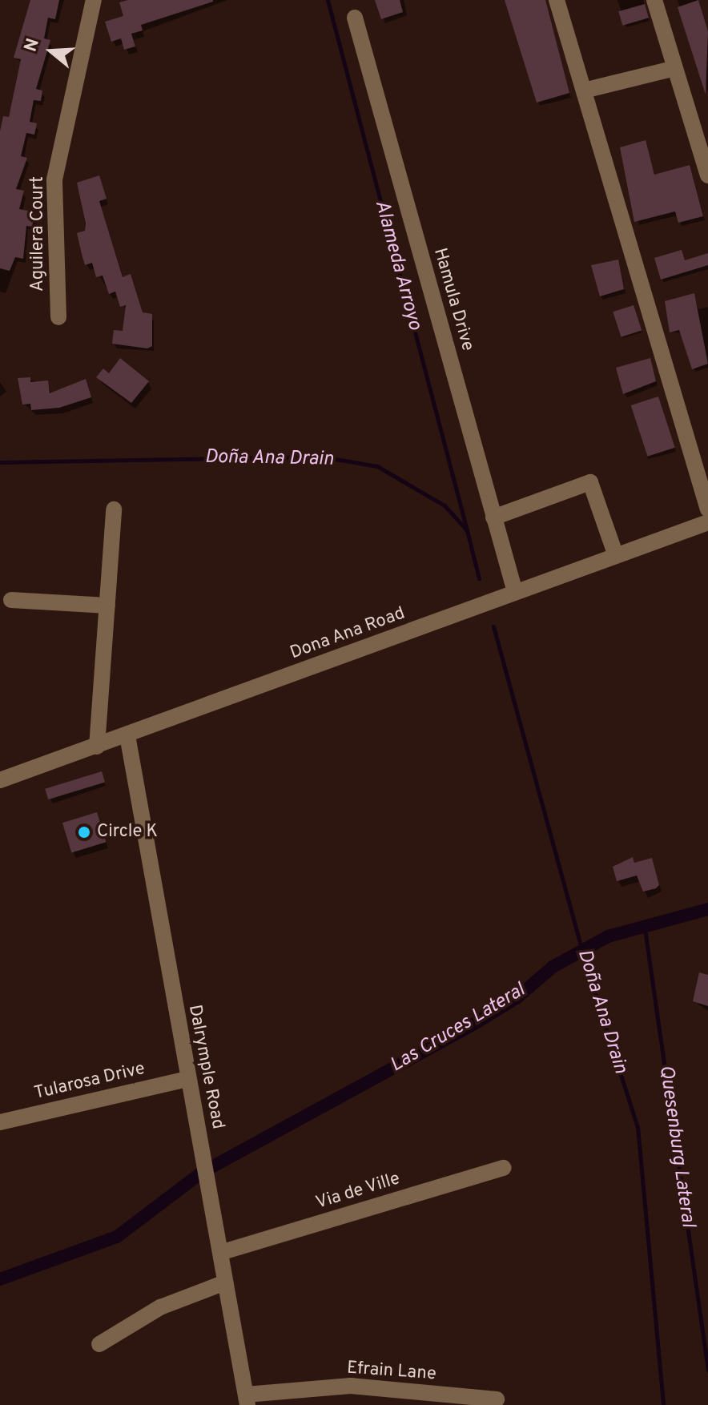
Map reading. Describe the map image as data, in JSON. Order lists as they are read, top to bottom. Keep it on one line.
{"streets":{"street":["Aguilera Court","Hamula Drive","Dona Ana Road","Dalrymple Road","Tularosa Drive","Via de Ville","Efrain Lane"]},"crossings":[["Hamula Drive","Dona Ana Road"],["Dona Ana Road","Dalrymple Road"],["Dalrymple Road","Tularosa Drive"],["Dalrymple Road","Via de Ville"],["Dalrymple Road","Efrain Lane"]],"water":["Alameda Arroyo","Doña Ana Drain","Las Cruces Lateral","Quesenburg Lateral"],"places":["Circle K"],"north":"left"}
